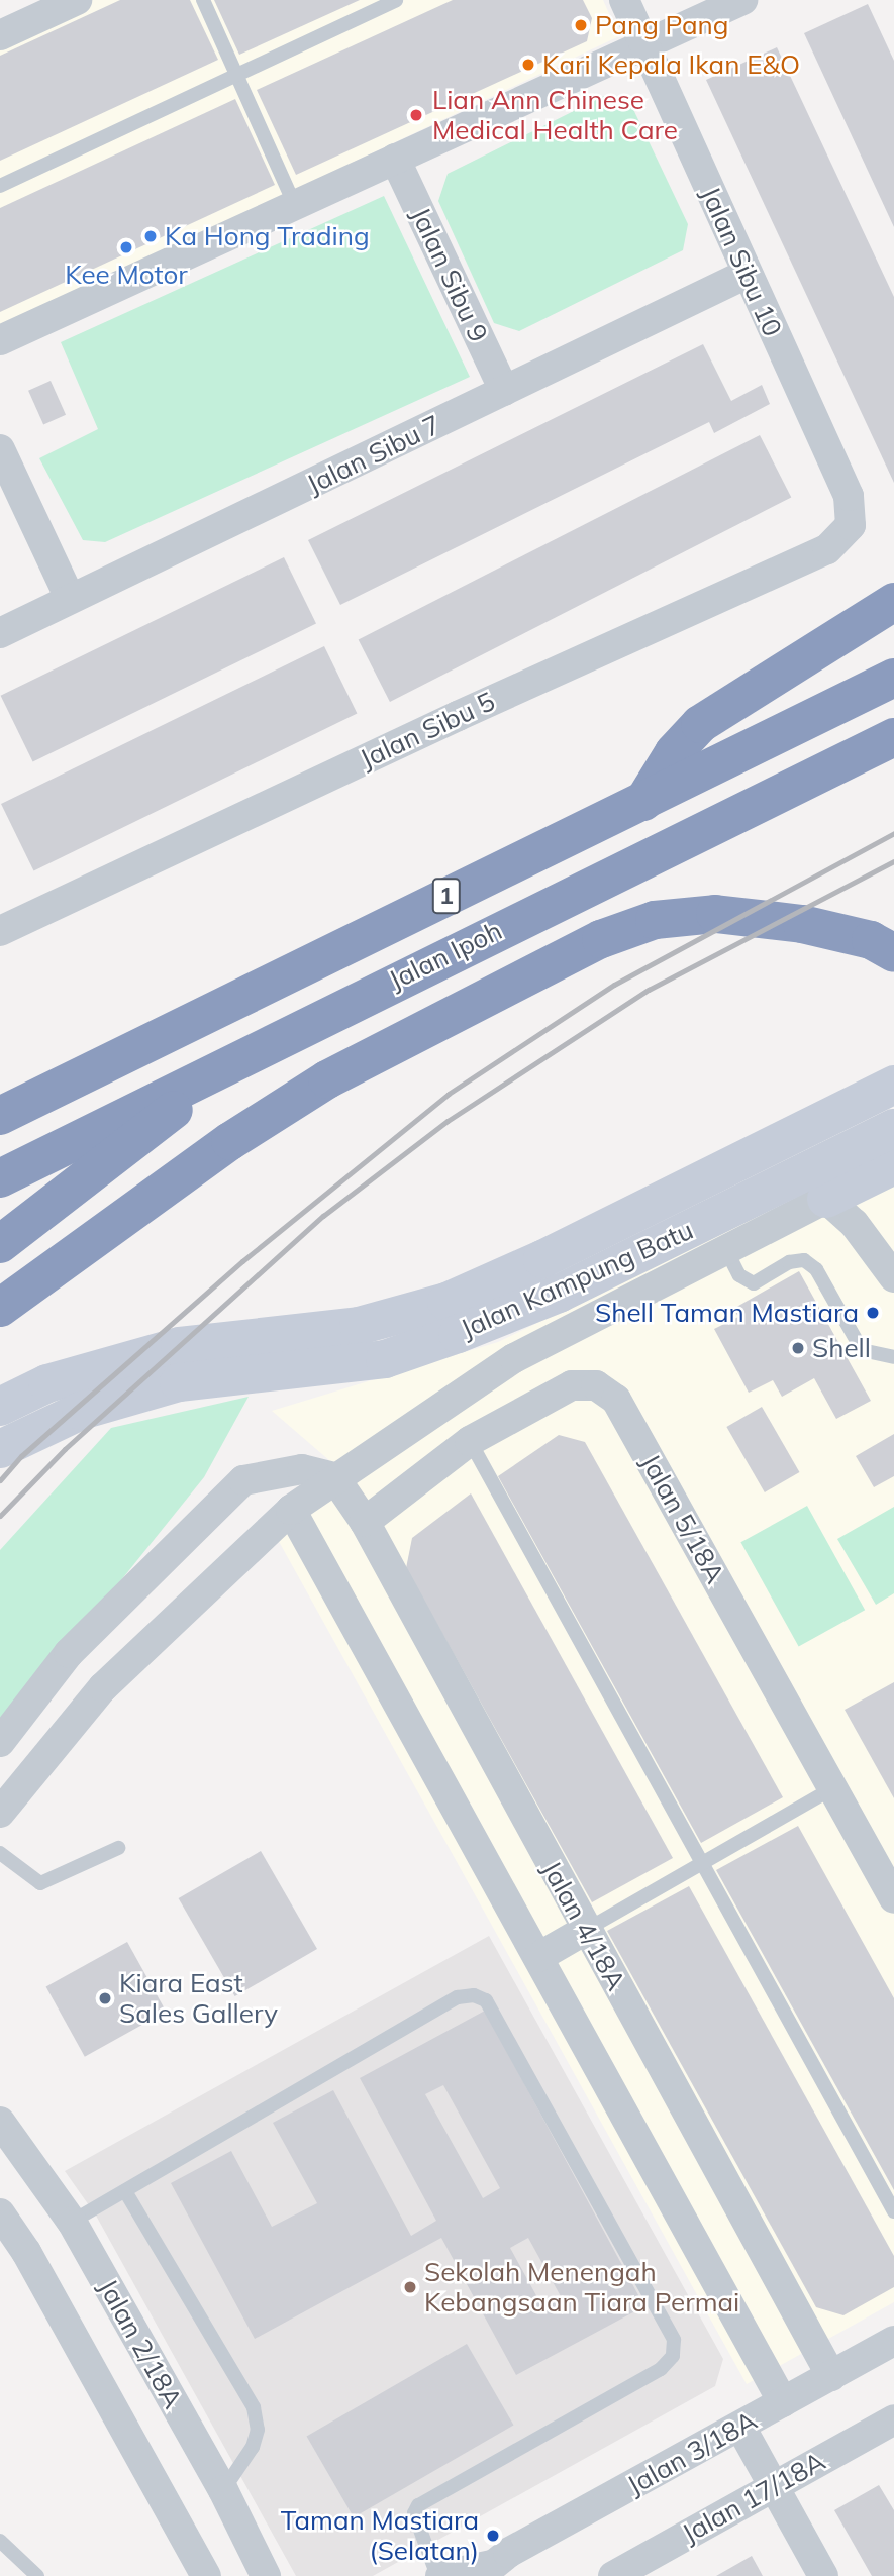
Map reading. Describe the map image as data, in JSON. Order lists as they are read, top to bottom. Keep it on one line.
{"streets":{"highway":["1","Jalan Ipoh"],"street":["Jalan Sibu 10","Jalan Sibu 9","Jalan Sibu 7","Jalan Sibu 5","Jalan Kampung Batu","Jalan 5/18A","Jalan 4/18A","Jalan 2/18A","Jalan 3/18A","Jalan 17/18A"]},"crossings":[["Jalan Sibu 10","Jalan Sibu 7"],["Jalan Sibu 10","Jalan Sibu 5"],["Jalan Sibu 9","Jalan Sibu 7"],["Jalan 5/18A","Jalan 4/18A"],["Jalan 4/18A","Jalan 3/18A"]],"places":["Pang Pang","Kari Kepala Ikan E&O","Lian Ann Chinese Medical Health Care","Ka Hong Trading","Kee Motor","Shell Taman Mastiara","Shell","Kiara East Sales Gallery","Sekolah Menengah Kebangsaan Tiara Permai","Taman Mastiara (Selatan)"]}
